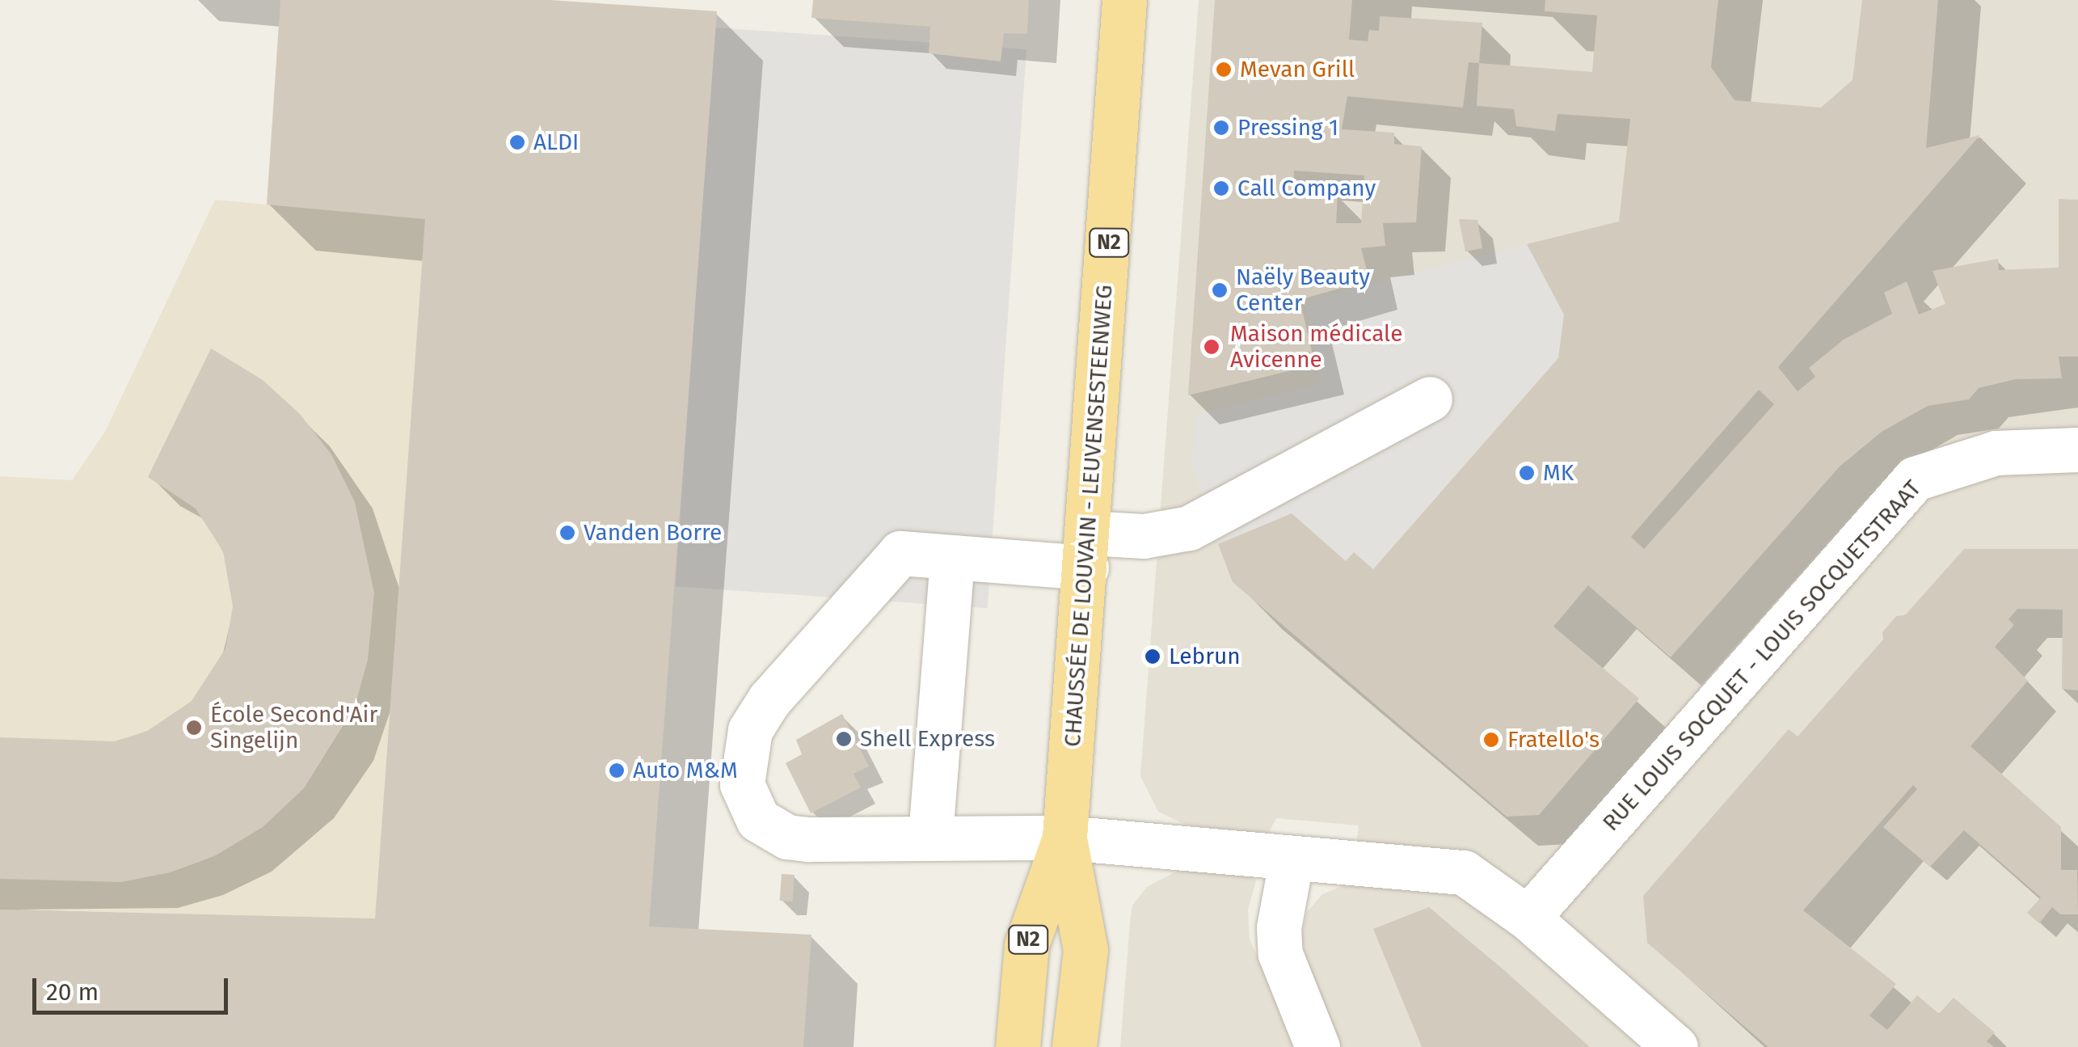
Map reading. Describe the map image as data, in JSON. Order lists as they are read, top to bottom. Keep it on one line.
{"streets":{"main road":["N2","CHAUSSÉE DE LOUVAIN - LEUVENSESTEENWEG"],"street":["RUE LOUIS SOCQUET - LOUIS SOCQUETSTRAAT"]},"places":["Mevan Grill","Pressing 1","ALDI","Call Company","Naëly Beauty Center","Maison médicale Avicenne","MK","Vanden Borre","Lebrun","École Second'Air Singelijn","Shell Express","Fratello's","Auto M&M"],"scale_bar":"20 m"}
